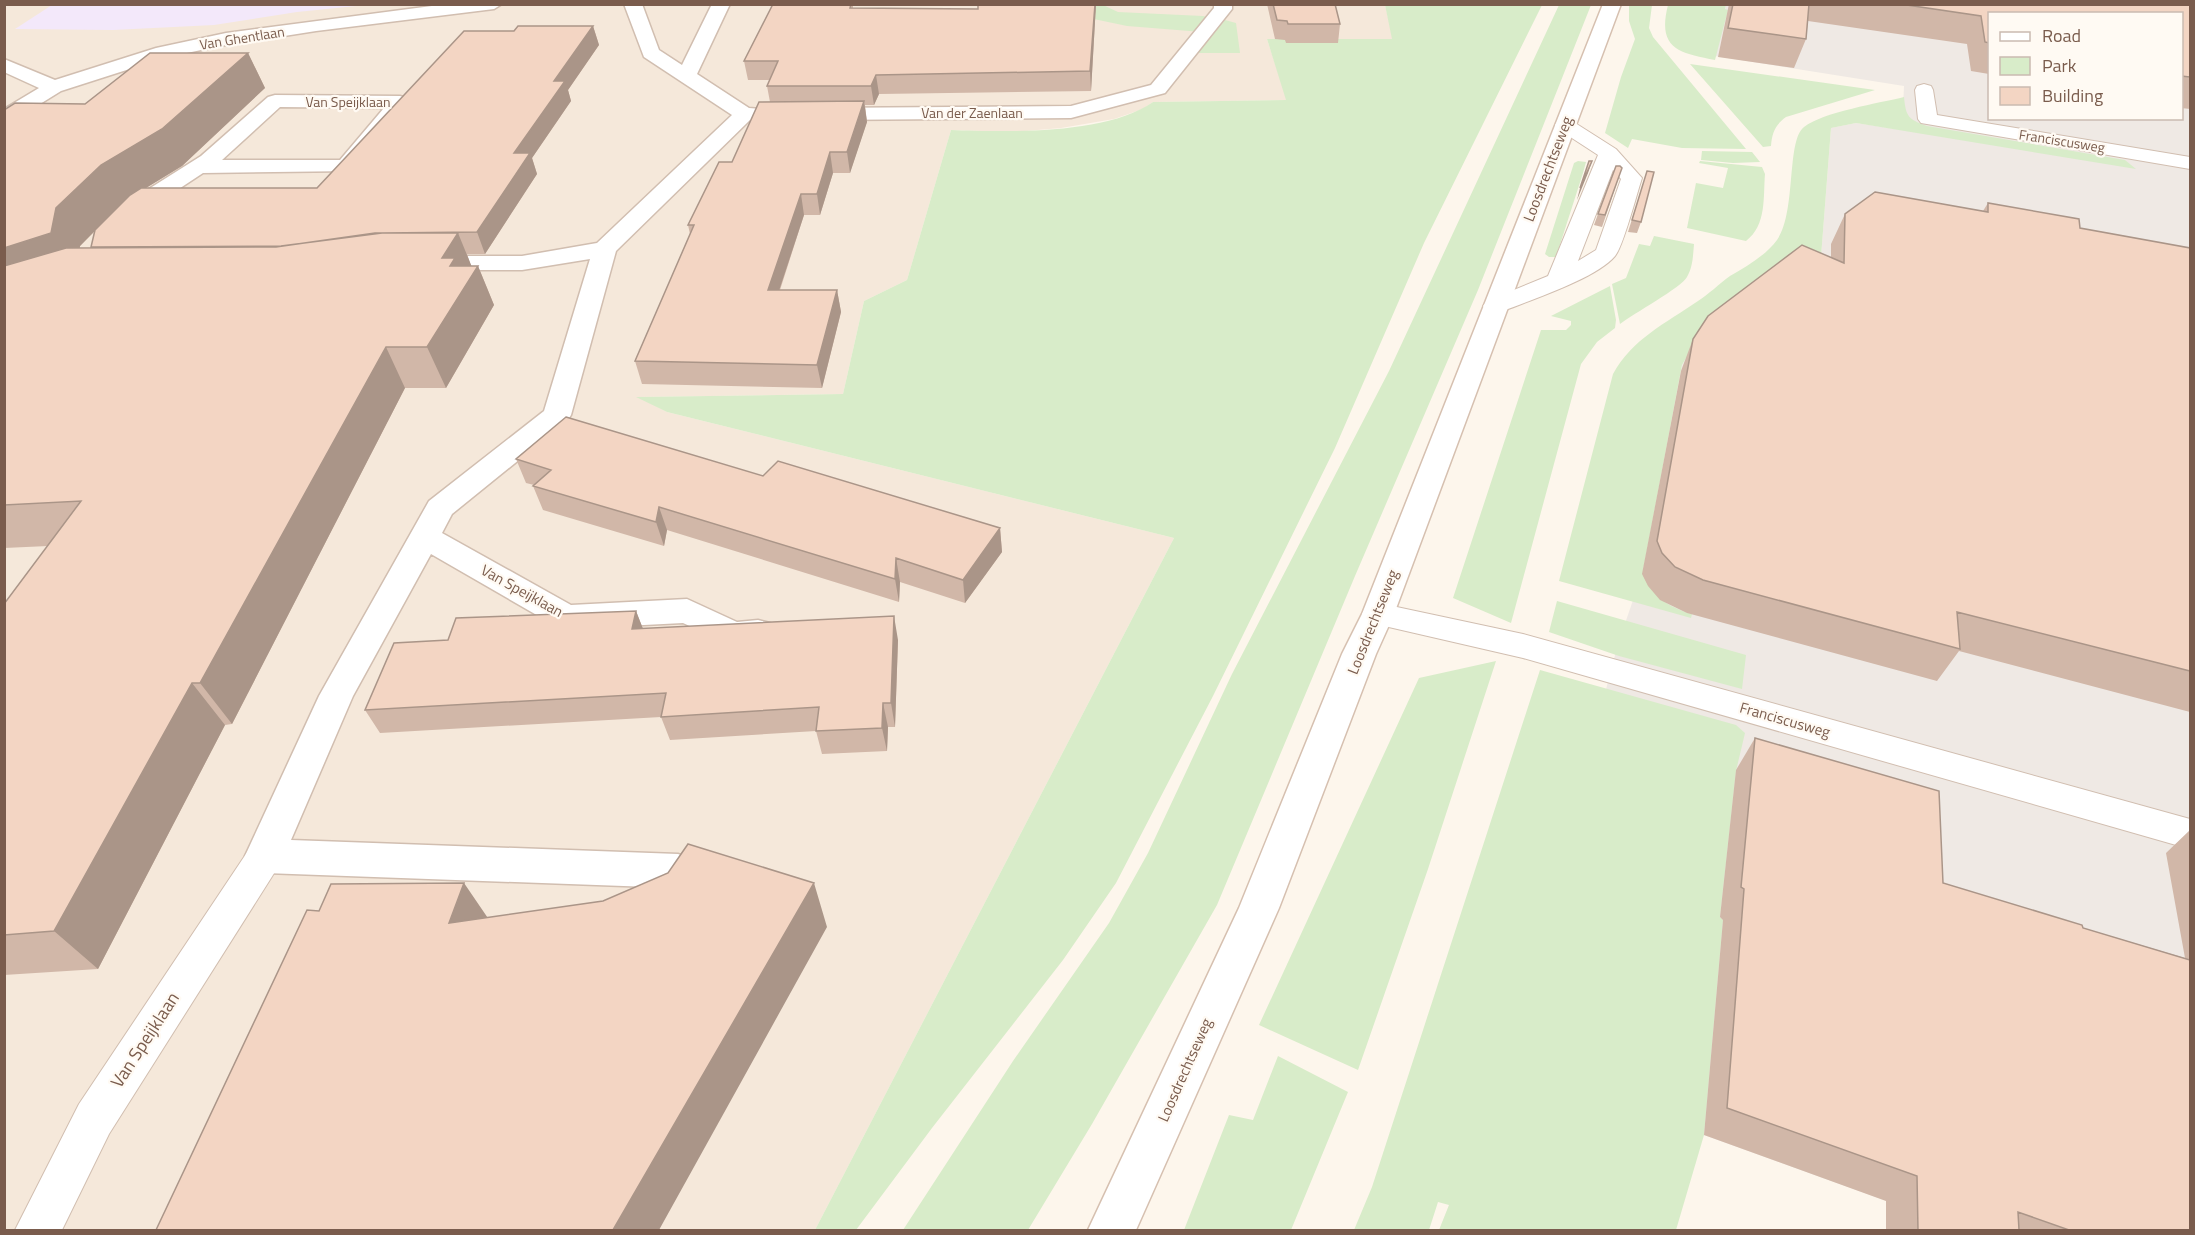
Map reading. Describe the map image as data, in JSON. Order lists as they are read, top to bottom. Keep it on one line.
{"streets":{"street":["Van Ghentlaan","Van Speijklaan","Van der Zaenlaan","Loosdrechtseweg"],"lane":["Franciscusweg"]},"crossings":[["Franciscusweg","Loosdrechtseweg"]],"legend":["Road","Park","Building"]}
